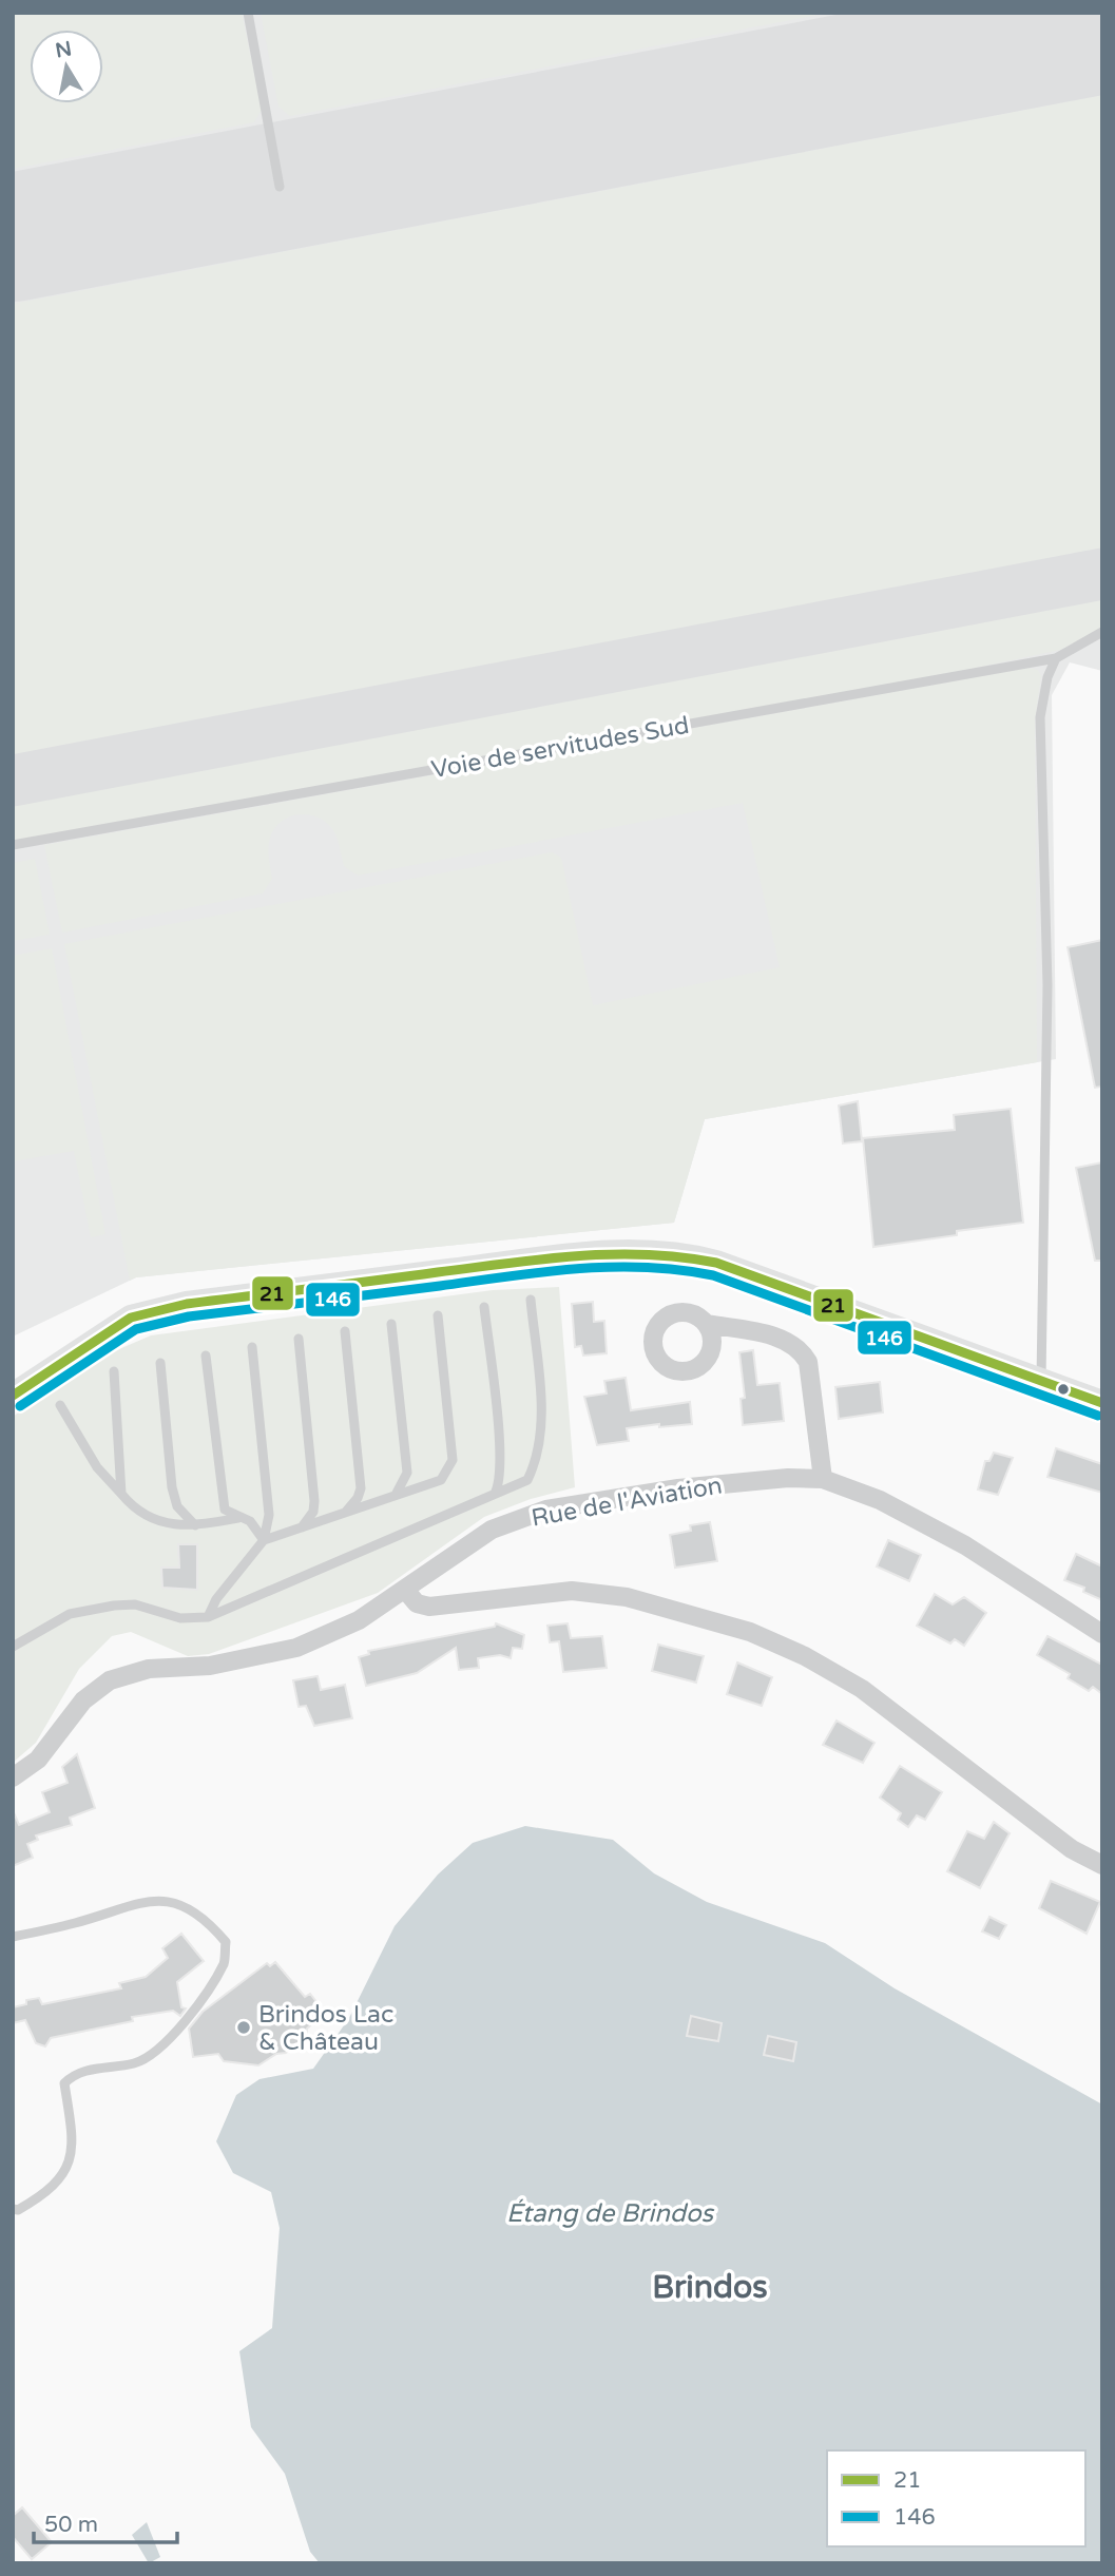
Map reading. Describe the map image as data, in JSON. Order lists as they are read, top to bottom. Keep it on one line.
{"streets":{"street":["Rue de l'Aviation"],"lane":["Voie de servitudes Sud"]},"districts":["Brindos"],"water":["Étang de Brindos"],"places":["Brindos Lac & Château"],"lines":["transit line 21","transit line 146"],"legend":["21","146"],"scale_bar":"50 m","north":"top"}
